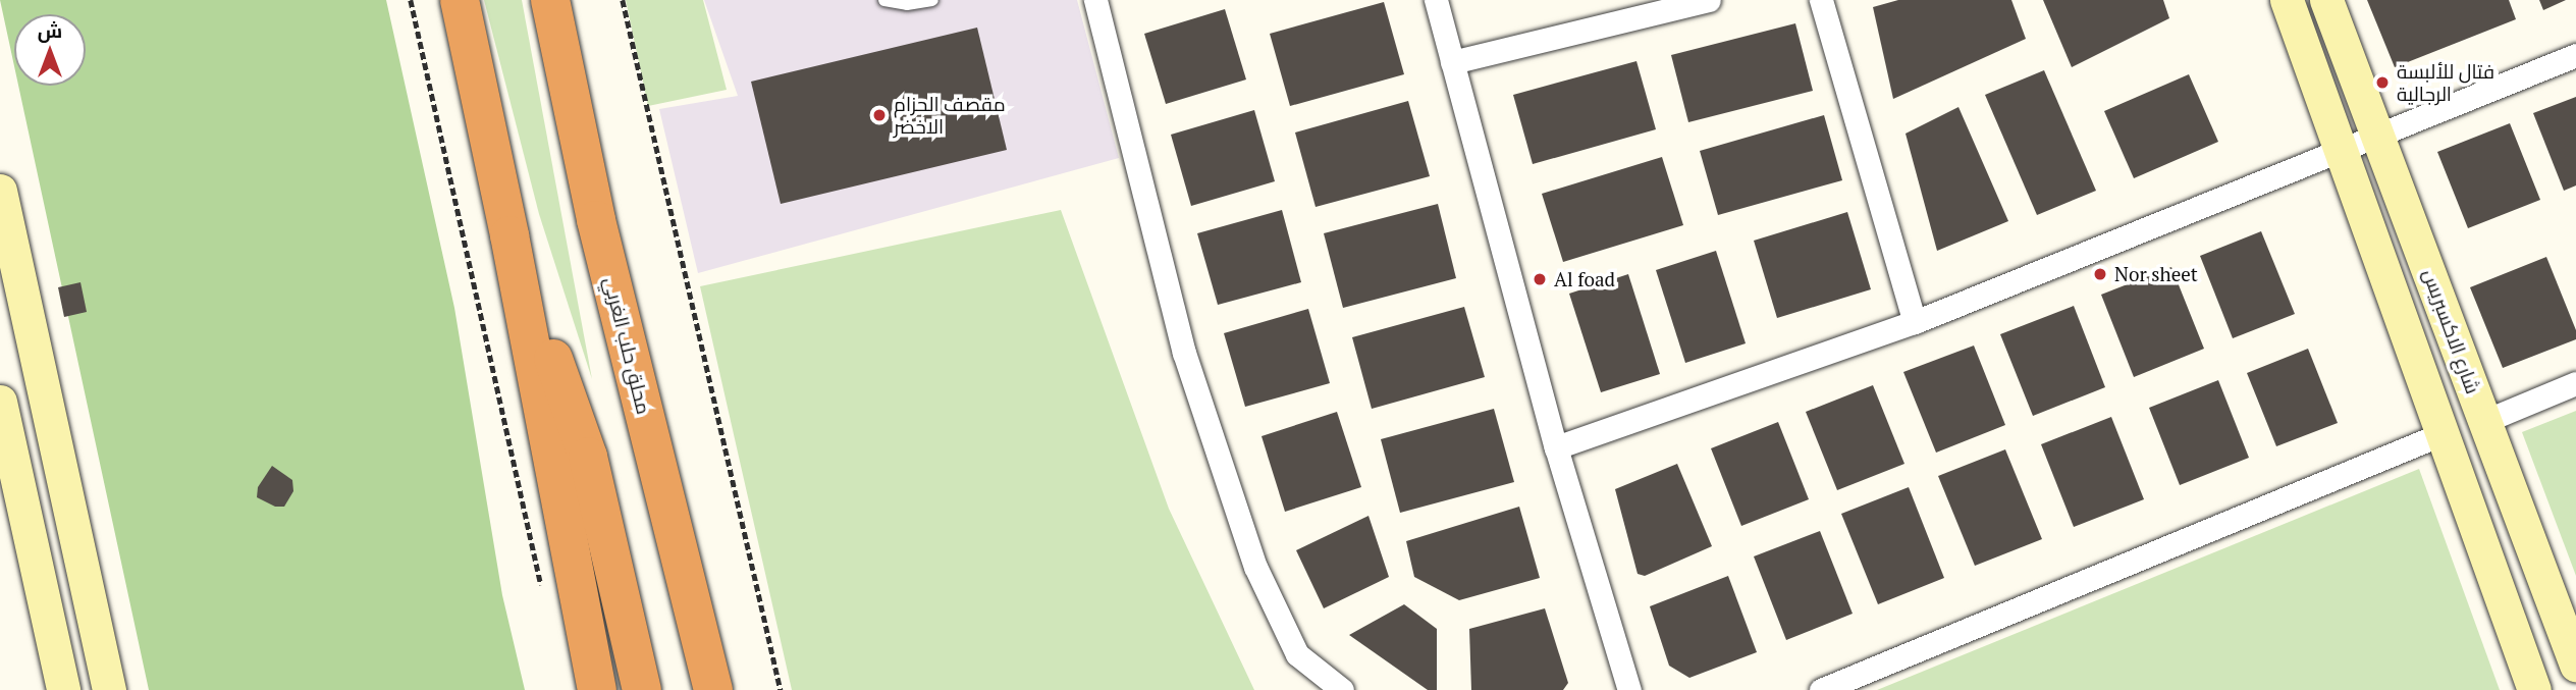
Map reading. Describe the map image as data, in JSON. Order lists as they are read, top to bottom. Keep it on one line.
{"streets":{"highway":["محلق حلب الغربي"],"street":["شارع الاكسبريس"]},"places":["فتال للألبسة الرجالية","مقصف الحزام الاخضر","Nor sheet","Al foad"],"north":"top"}
